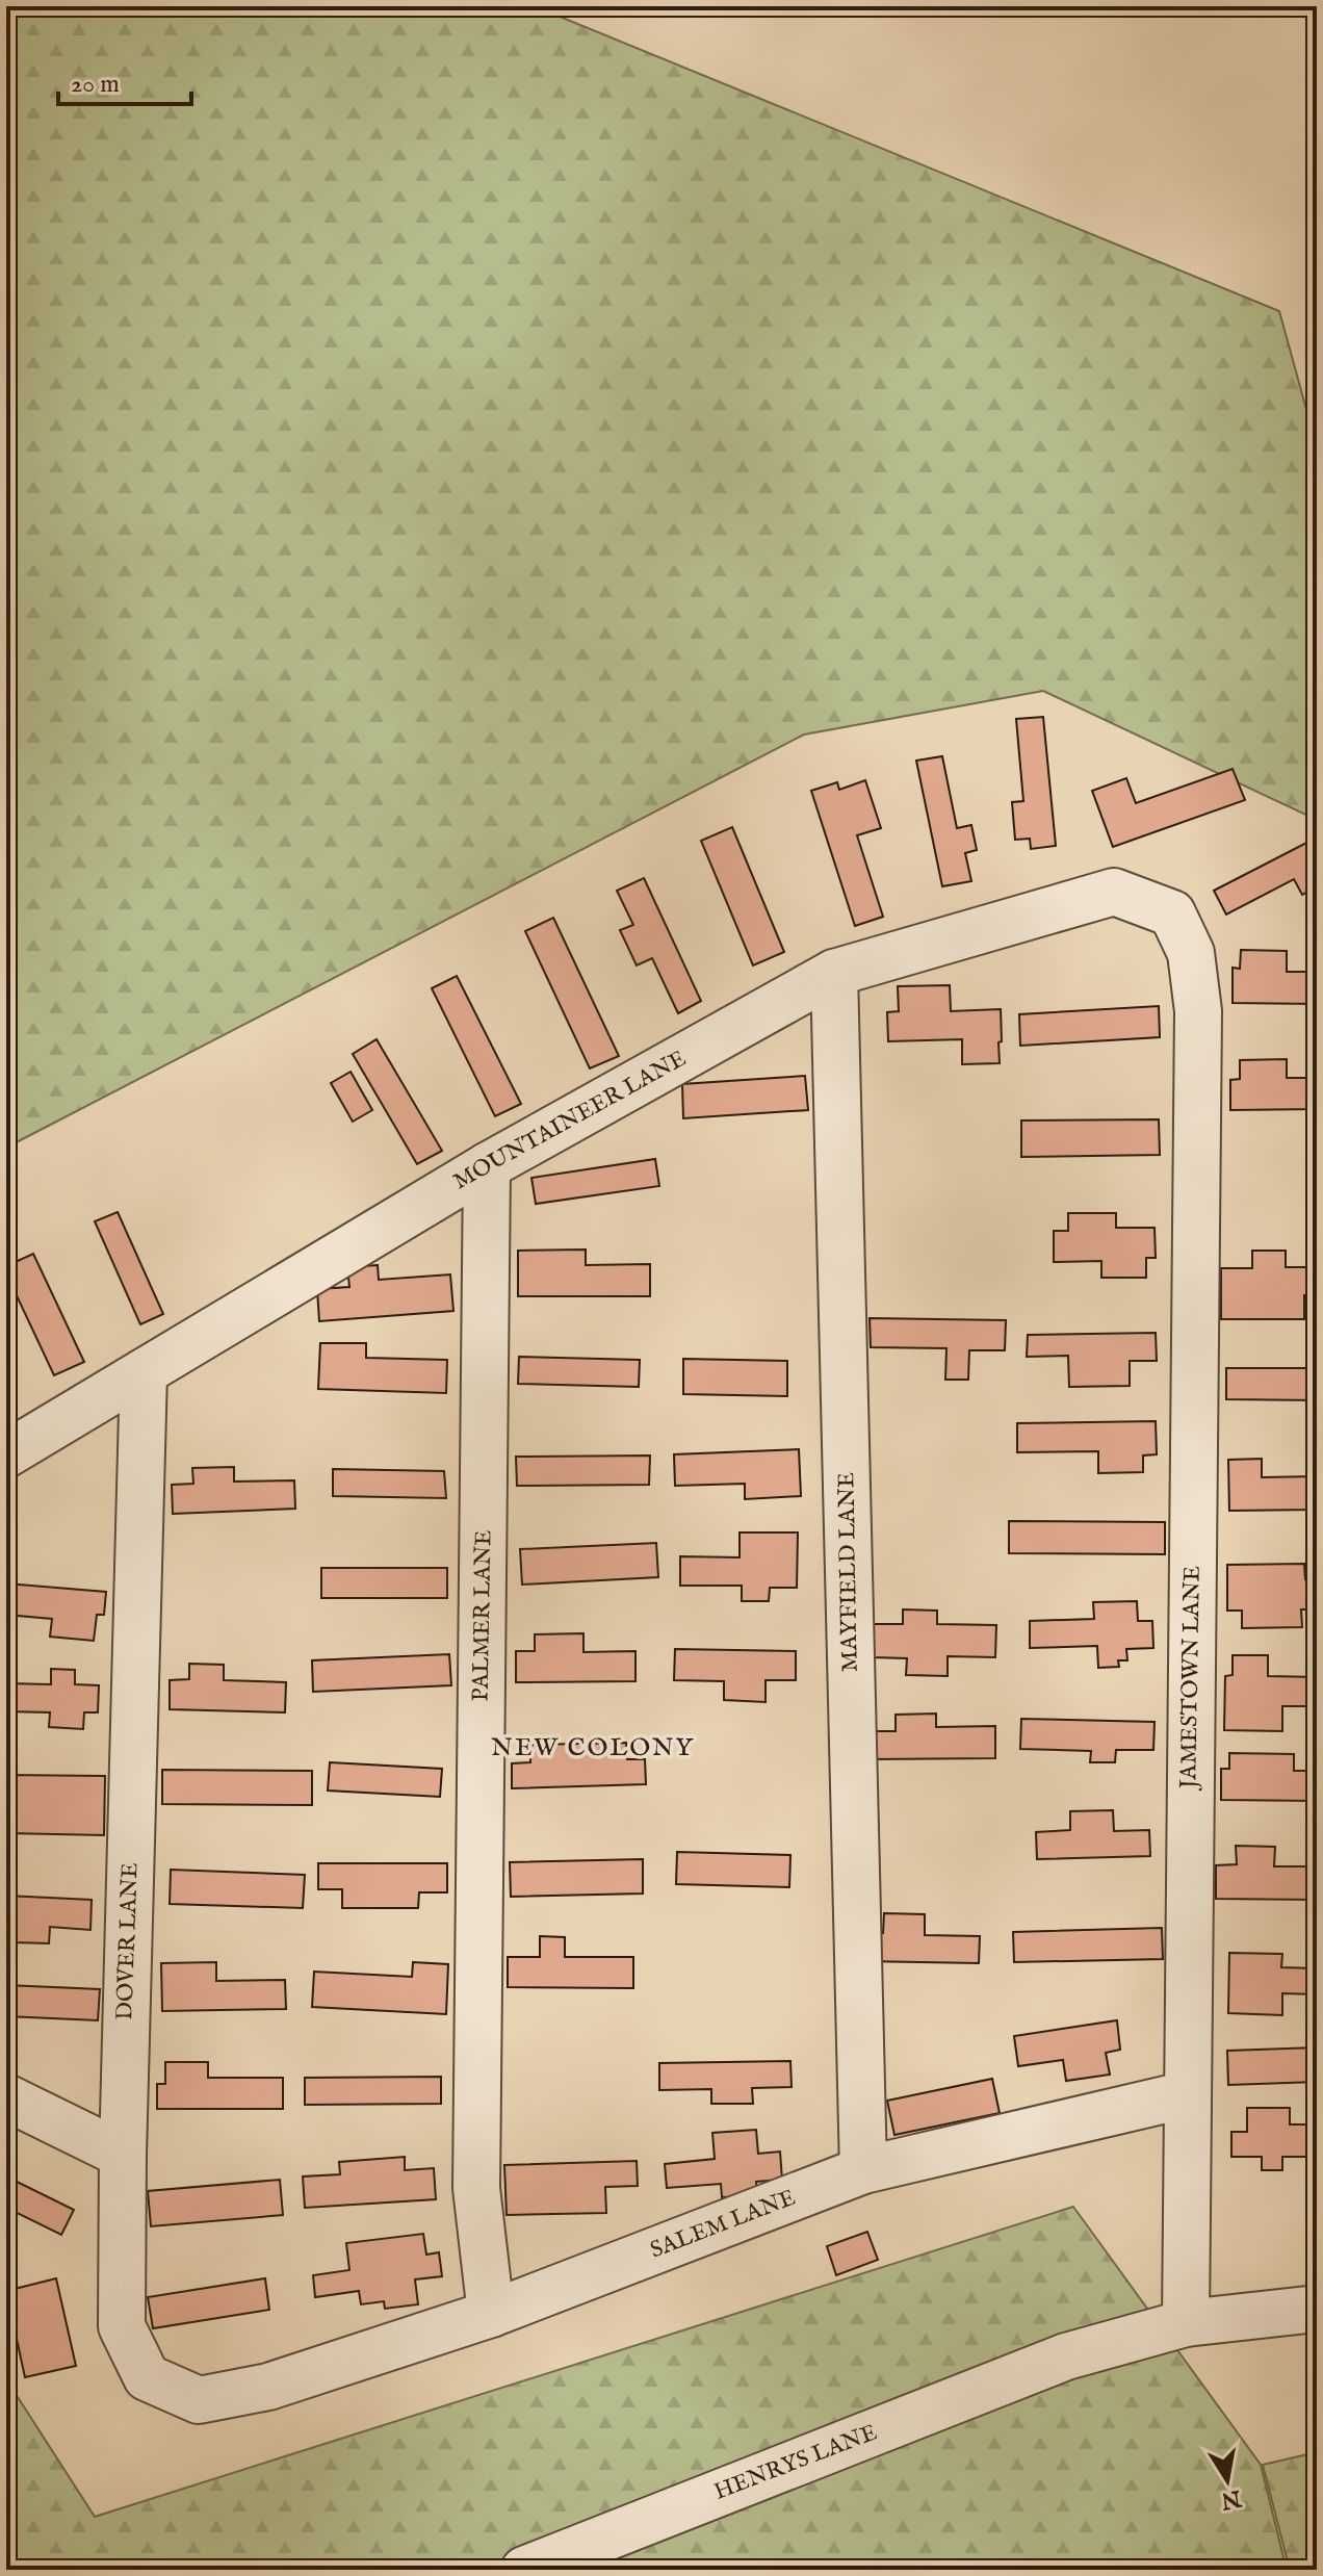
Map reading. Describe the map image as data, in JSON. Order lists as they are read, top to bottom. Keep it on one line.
{"streets":{"street":["MOUNTAINEER LANE","MAYFIELD LANE","PALMER LANE","JAMESTOWN LANE","DOVER LANE","SALEM LANE","HENRYS LANE"]},"crossings":[["MOUNTAINEER LANE","MAYFIELD LANE"],["MOUNTAINEER LANE","PALMER LANE"],["MOUNTAINEER LANE","JAMESTOWN LANE"],["MOUNTAINEER LANE","DOVER LANE"],["MAYFIELD LANE","SALEM LANE"],["PALMER LANE","SALEM LANE"],["JAMESTOWN LANE","SALEM LANE"],["JAMESTOWN LANE","HENRYS LANE"],["DOVER LANE","SALEM LANE"]],"districts":["NEW COLONY"],"scale_bar":"20 m","north":"bottom"}
